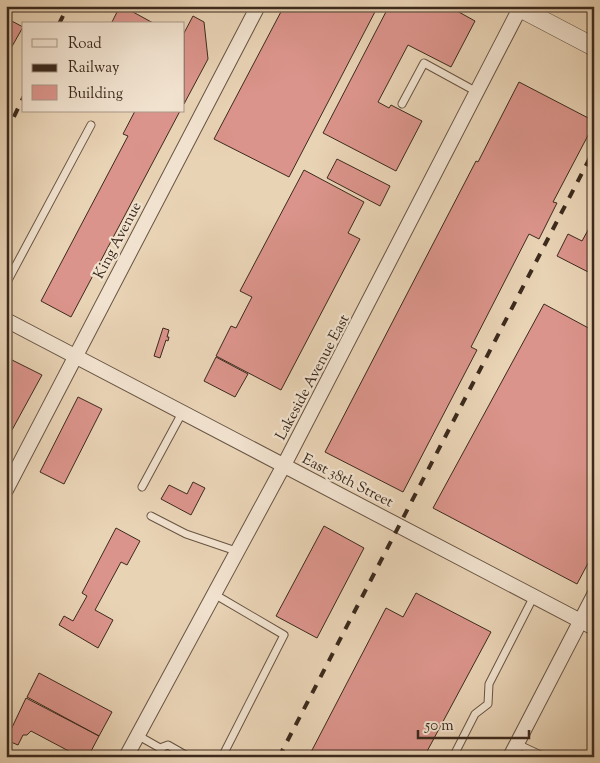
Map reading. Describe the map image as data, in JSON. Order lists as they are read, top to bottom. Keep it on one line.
{"streets":{"street":["King Avenue","Lakeside Avenue East","East 38th Street"]},"crossings":[["King Avenue","East 38th Street"],["Lakeside Avenue East","East 38th Street"]],"legend":["Road","Railway","Building"],"scale_bar":"50 m"}
